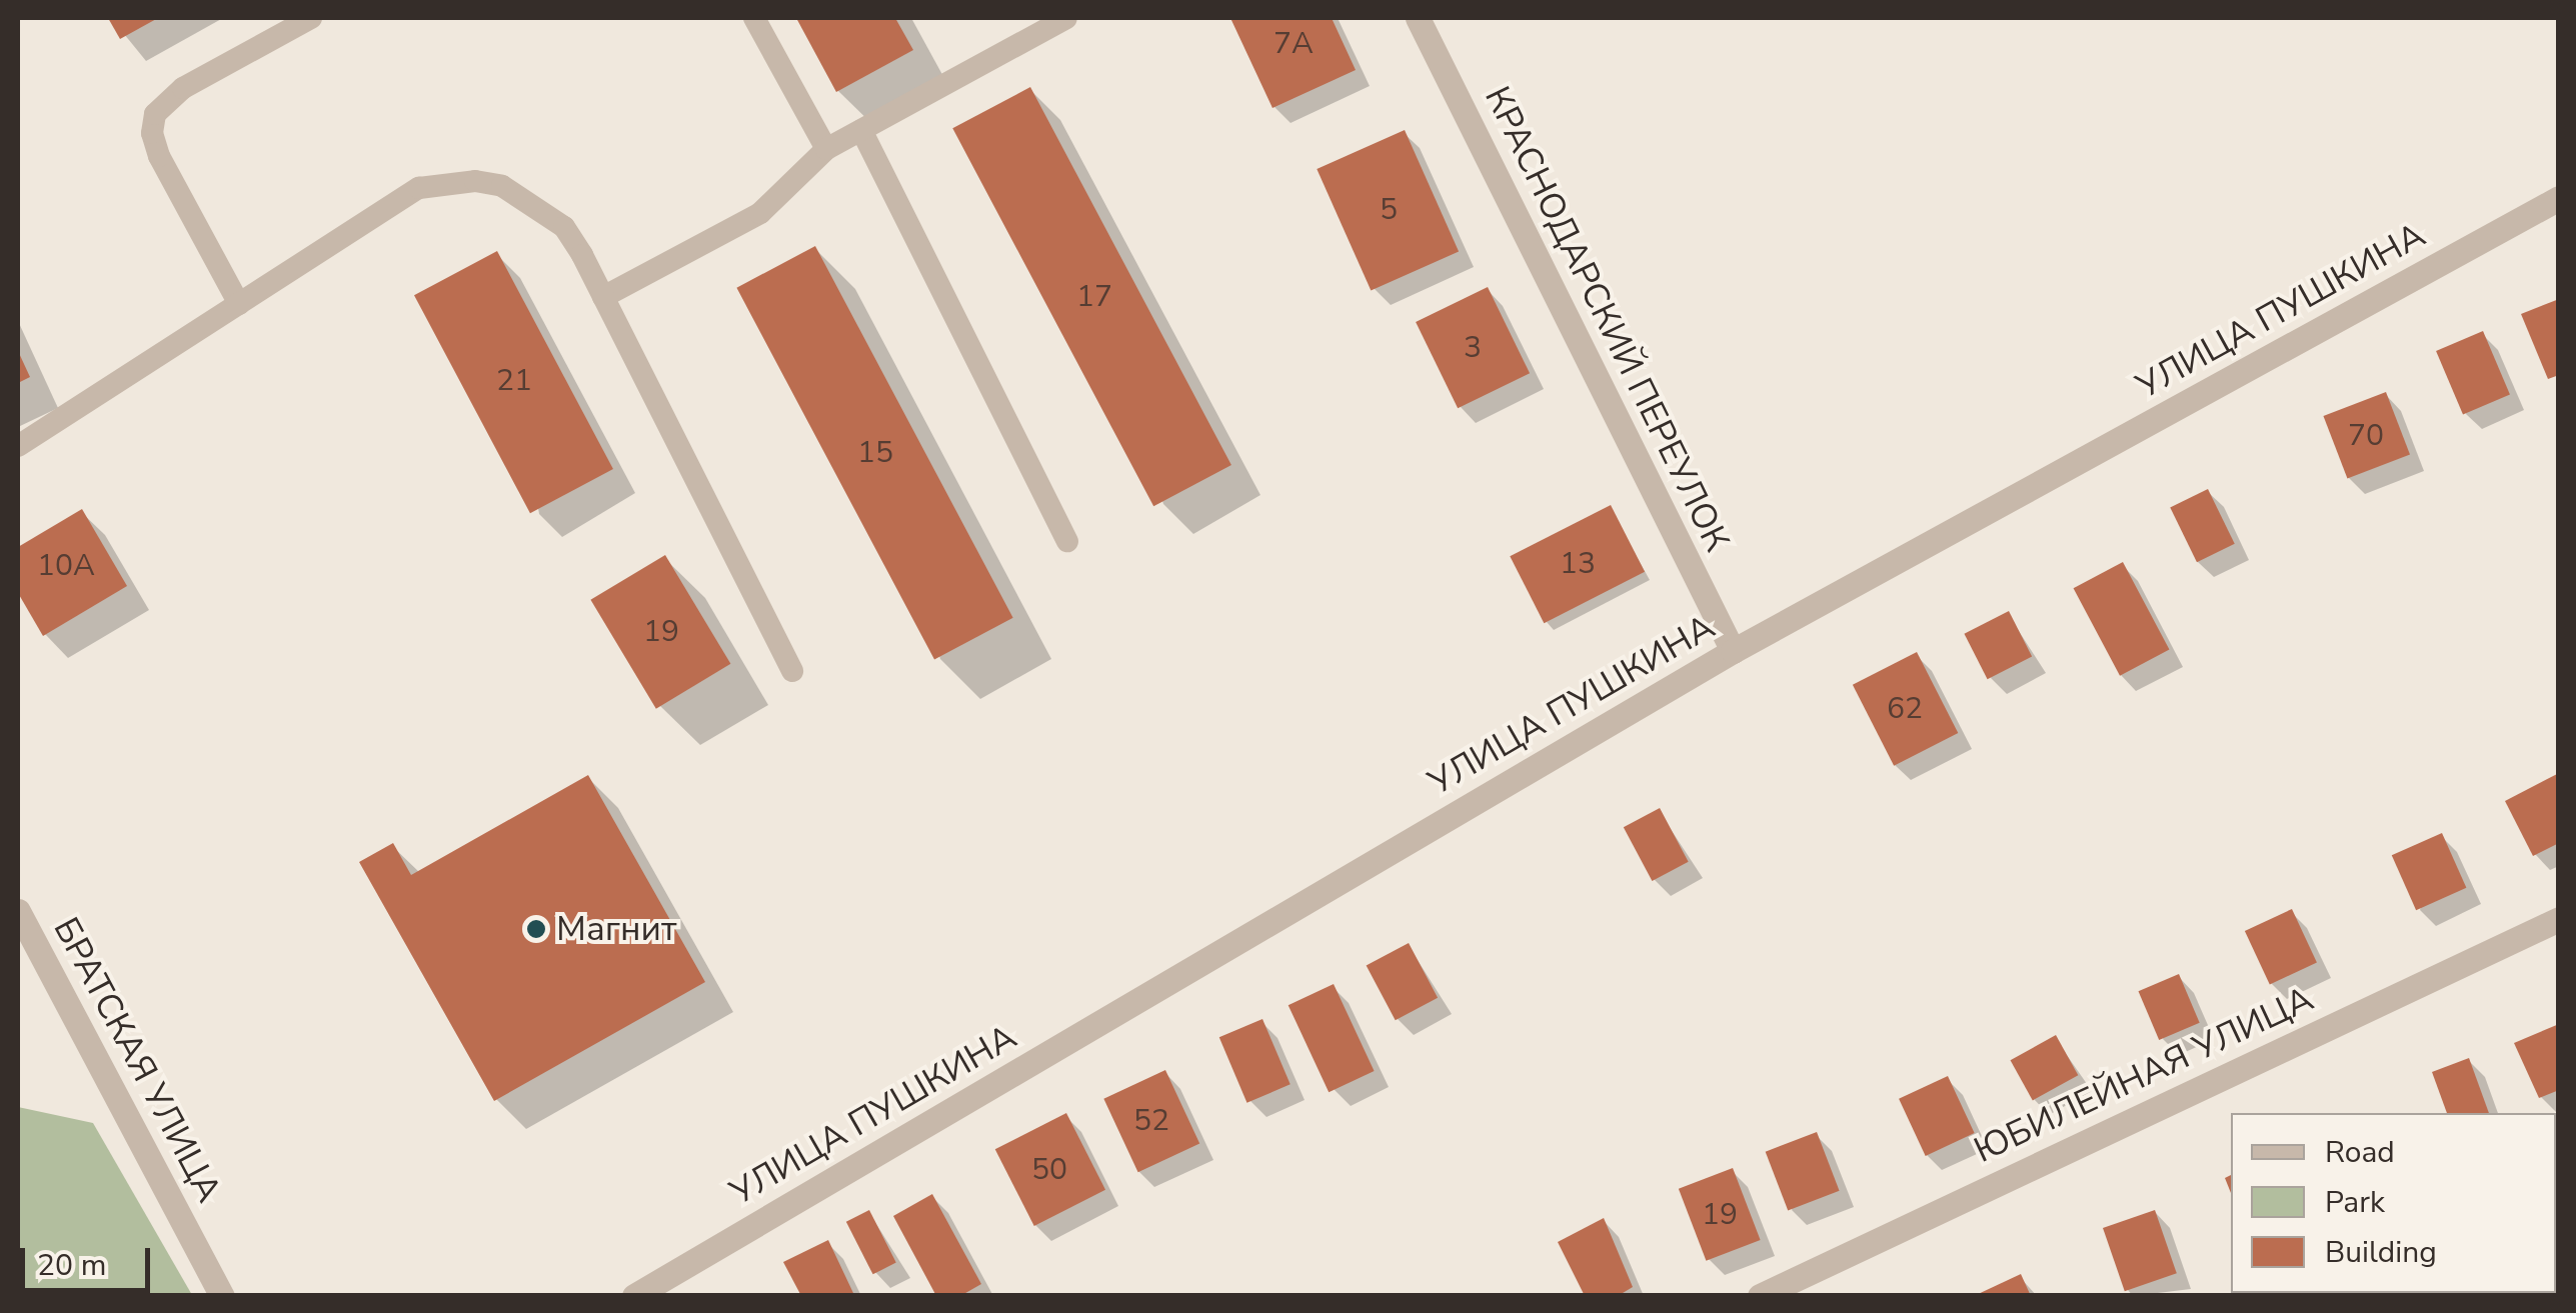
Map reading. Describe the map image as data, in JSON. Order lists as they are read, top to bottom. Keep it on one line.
{"streets":{"street":["УЛИЦА ПУШКИНА","КРАСНОДАРСКИЙ ПЕРЕУЛОК","БРАТСКАЯ УЛИЦА","ЮБИЛЕЙНАЯ УЛИЦА"]},"crossings":[["УЛИЦА ПУШКИНА","КРАСНОДАРСКИЙ ПЕРЕУЛОК"]],"places":["Магнит"],"house_numbers":["7А","5","17","3","21","70","15","13","10А","19","62","52","50","19"],"legend":["Road","Park","Building"],"scale_bar":"20 m"}
